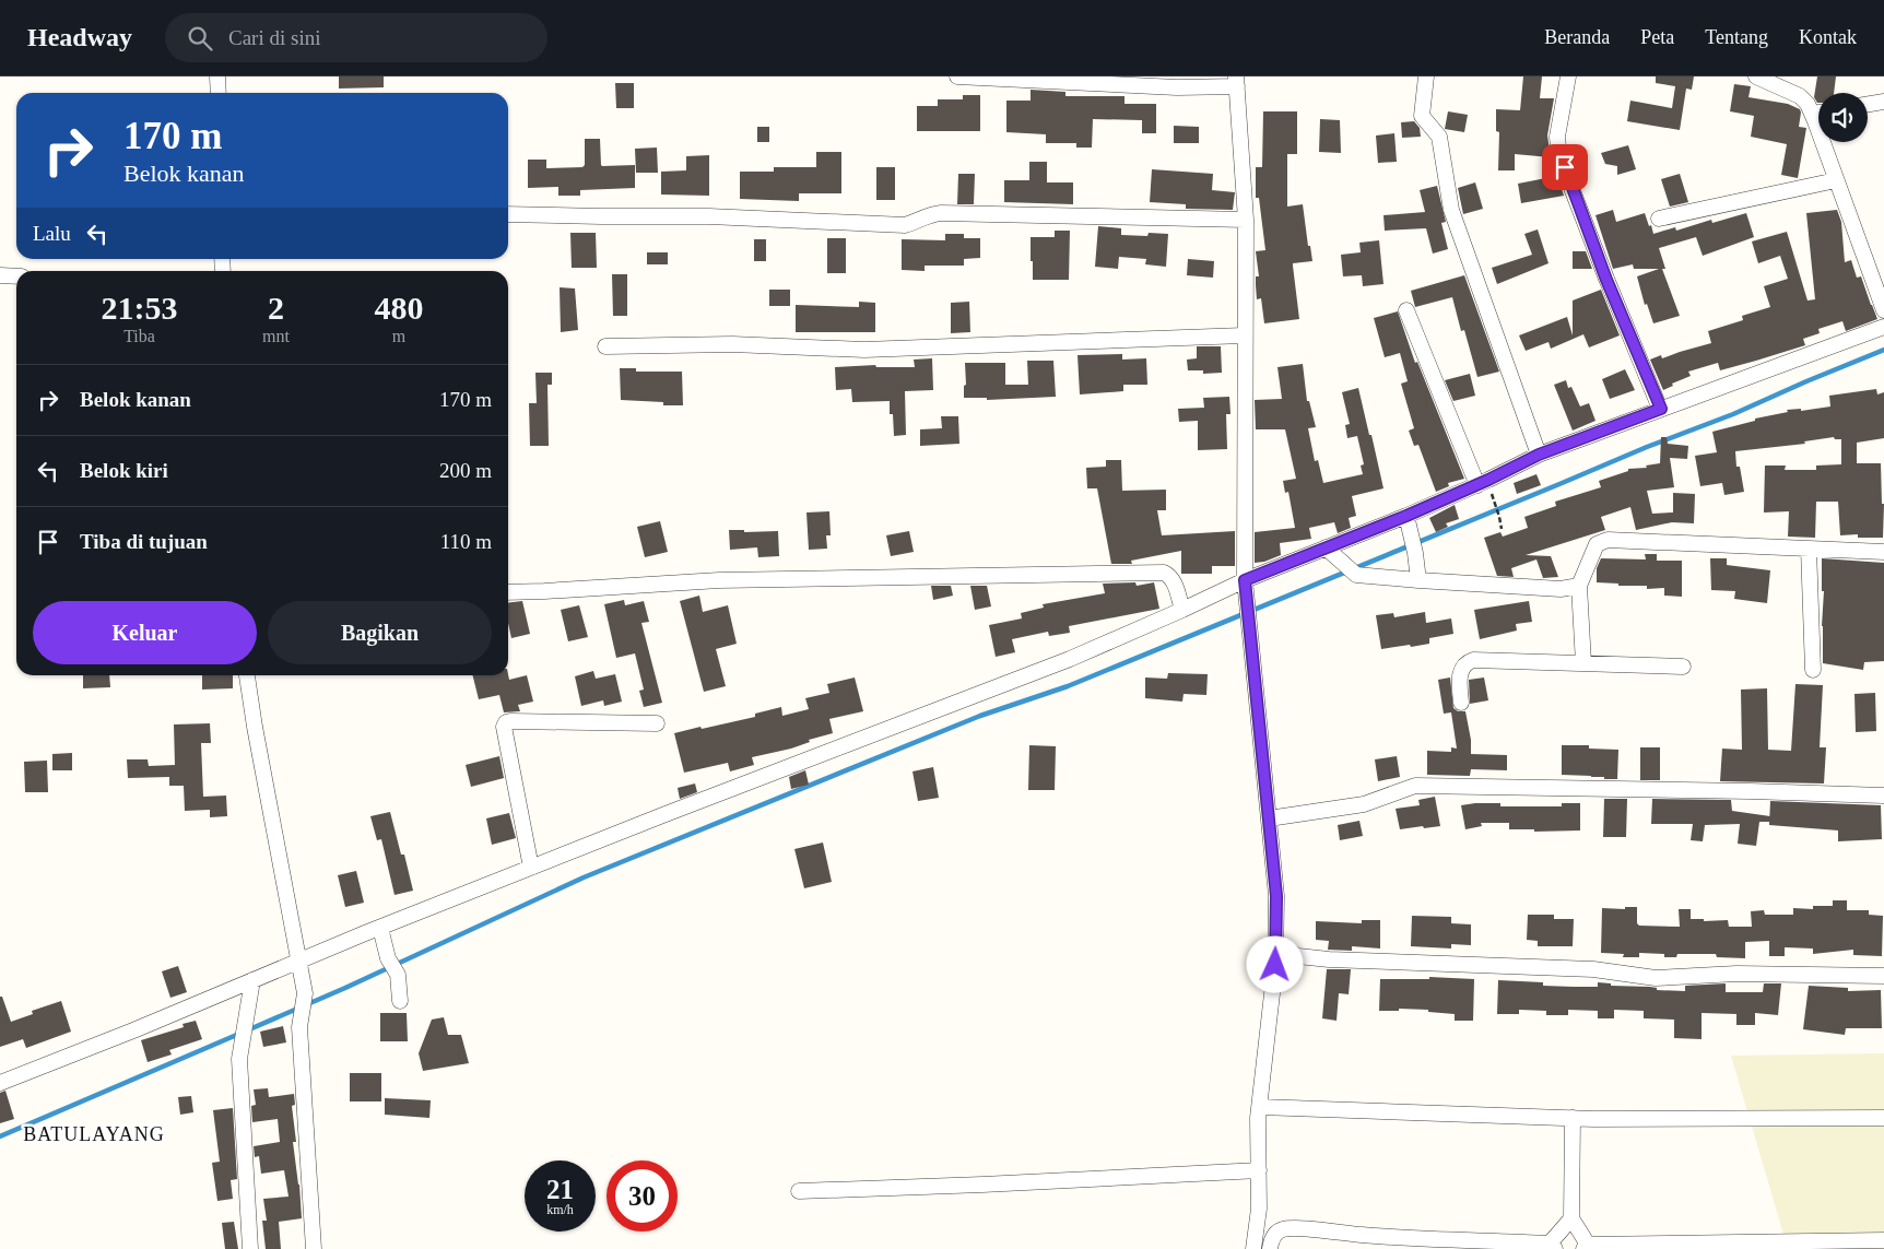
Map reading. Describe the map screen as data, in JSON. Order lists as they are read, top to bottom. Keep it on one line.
{"districts":["BATULAYANG"],"page":{"header":"Headway","search":"Cari di sini","nav":["Beranda","Peta","Tentang","Kontak"],"turn":["170 m","Belok kanan"],"then":"Lalu","eta":["21:53","Tiba","2","mnt","480","m"],"list":[{"name":"Belok kanan","value":"170 m"},{"name":"Belok kiri","value":"200 m"},{"name":"Tiba di tujuan","value":"110 m"}],"buttons":["Keluar","Bagikan"],"speed":"21 km/h","limit":"30"}}
